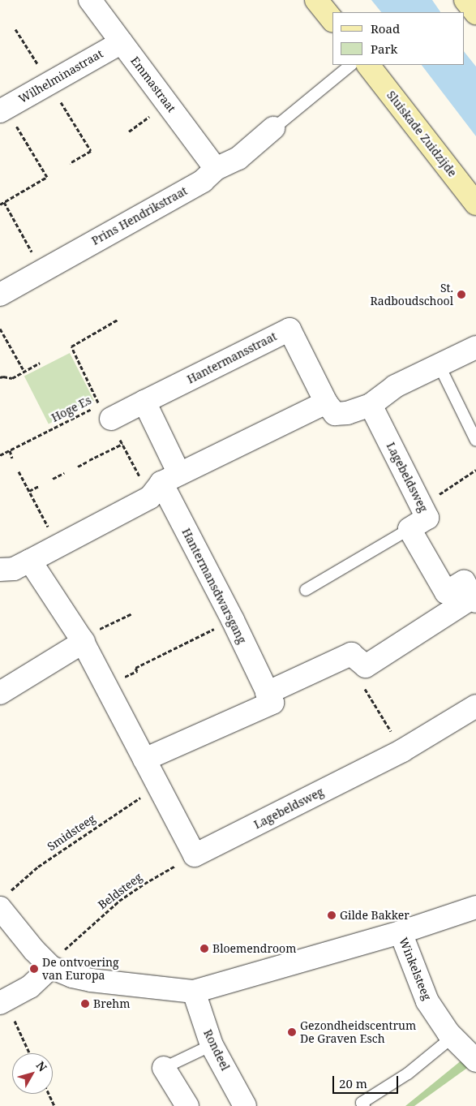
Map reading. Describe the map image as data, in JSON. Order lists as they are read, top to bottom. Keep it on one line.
{"streets":{"street":["Wilhelminastraat","Emmastraat","Sluiskade Zuidzijde","Prins Hendrikstraat","Hantermansstraat","Lagebeldsweg","Hantermansdwarsgang","Winkelsteeg","Rondeel"],"path":["Hoge Es","Smidsteeg","Beldsteeg"]},"crossings":[["Wilhelminastraat","Emmastraat"],["Emmastraat","Prins Hendrikstraat"],["Hantermansstraat","Hoge Es"],["Hantermansstraat","Lagebeldsweg"],["Lagebeldsweg","Beldsteeg"]],"places":["St. Radboudschool","Gilde Bakker","Bloemendroom","De ontvoering van Europa","Brehm","Gezondheidscentrum De Graven Esch"],"legend":["Road","Park"],"scale_bar":"20 m","north":"top right"}
